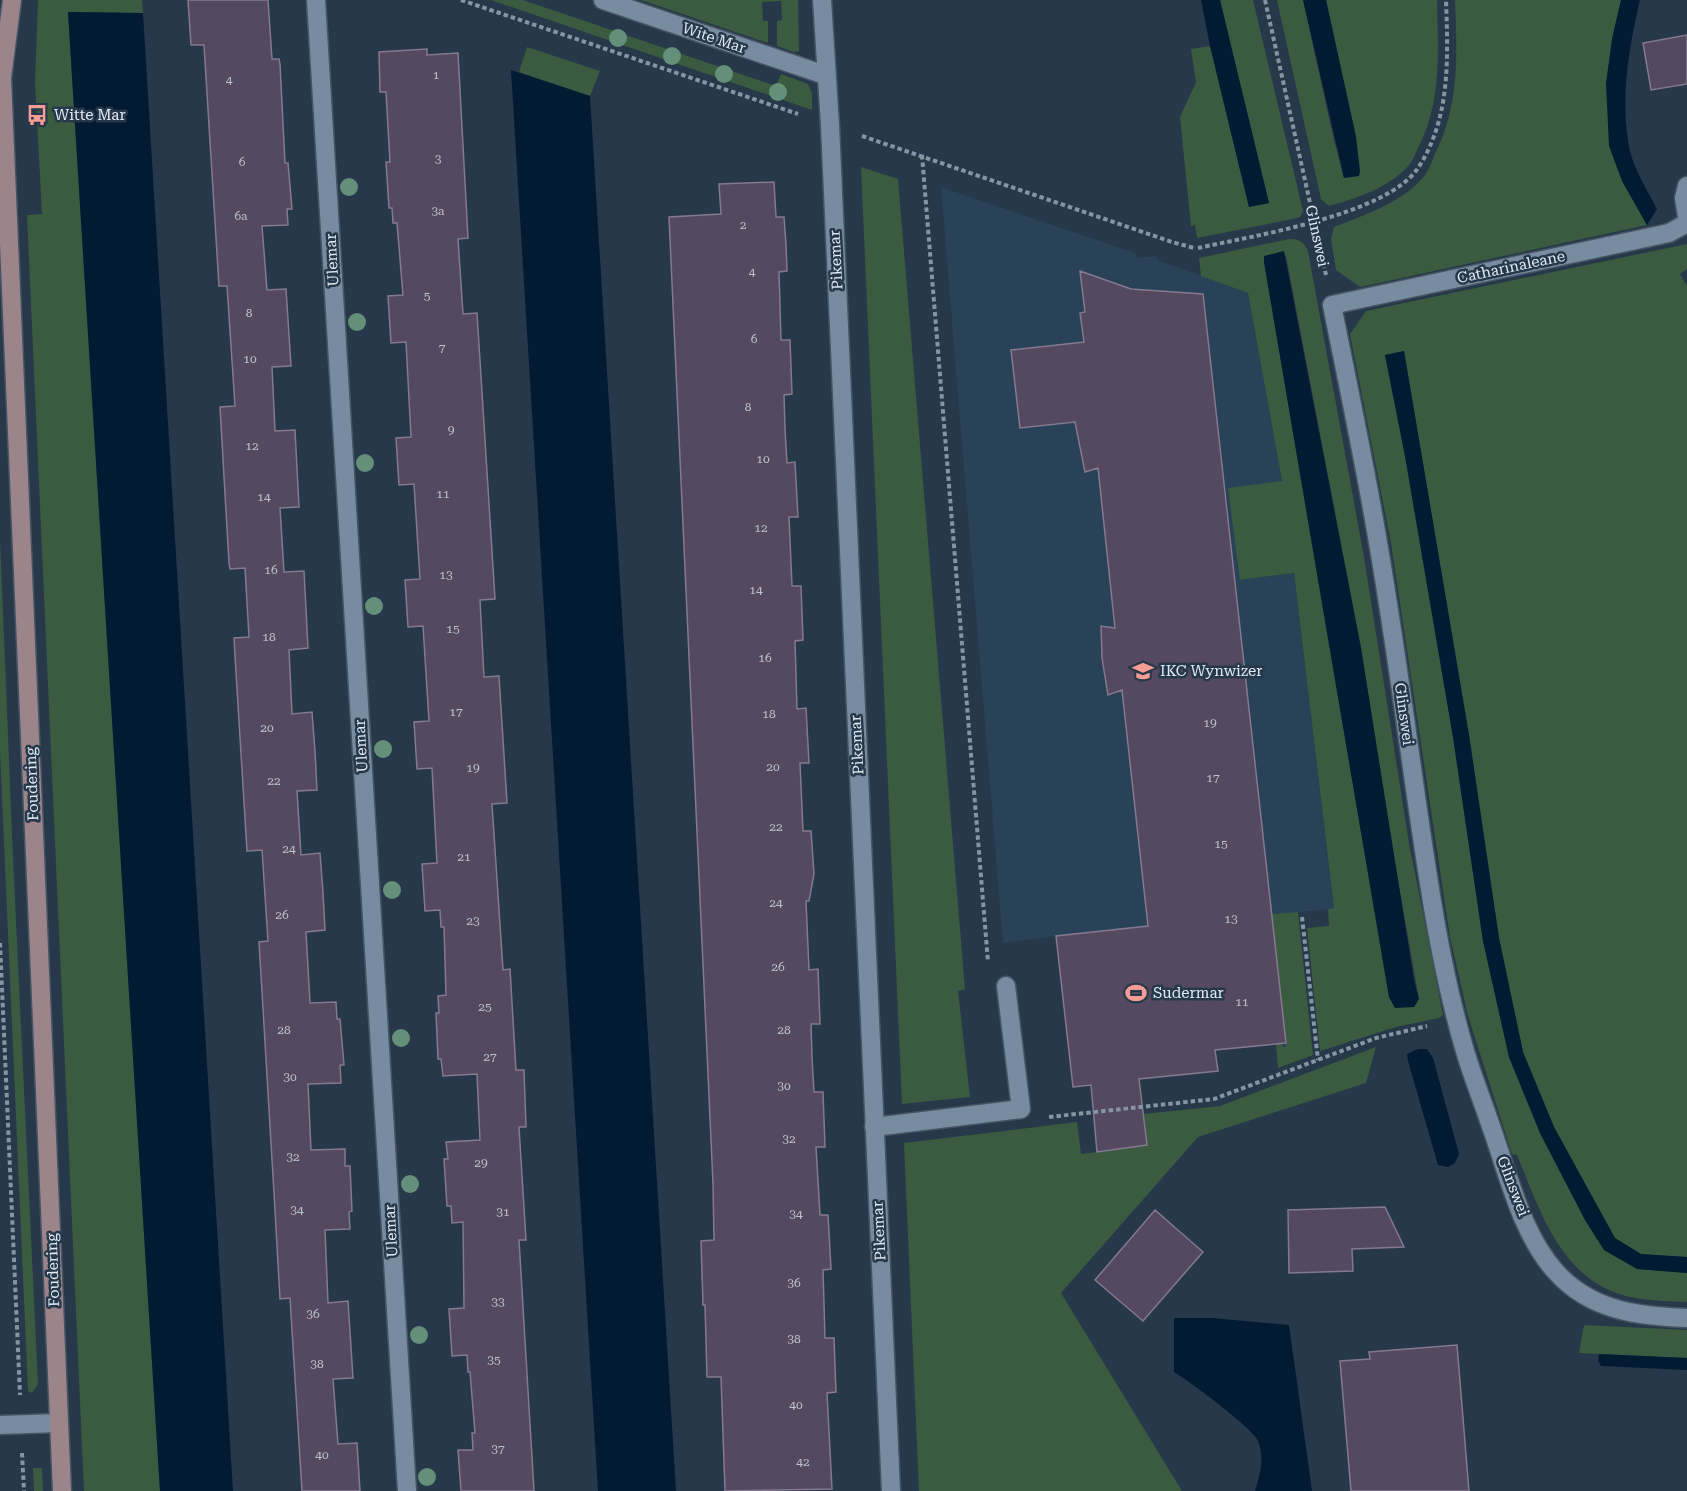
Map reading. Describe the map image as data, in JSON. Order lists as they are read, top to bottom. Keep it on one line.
{"streets":{"street":["Wite Mar","Glinswei","Ulemar","Pikemar","Catharinaleane","Foudering"]},"crossings":[["Wite Mar","Pikemar"],["Glinswei","Catharinaleane"]],"places":{"bus stop":["Witte Mar"],"school or university":["IKC Wynwizer"],"sports":["Sudermar"]},"house_numbers":["1","4","3","6","3a","6a","2","4","5","8","6","7","10","8","9","12","10","11","14","12","16","13","14","15","18","16","17","18","19","20","20","19","17","22","22","15","24","21","24","26","13","23","26","11","25","28","28","27","30","30","32","32","29","34","31","34","36","33","36","38","35","38","40","37","40","42"]}
